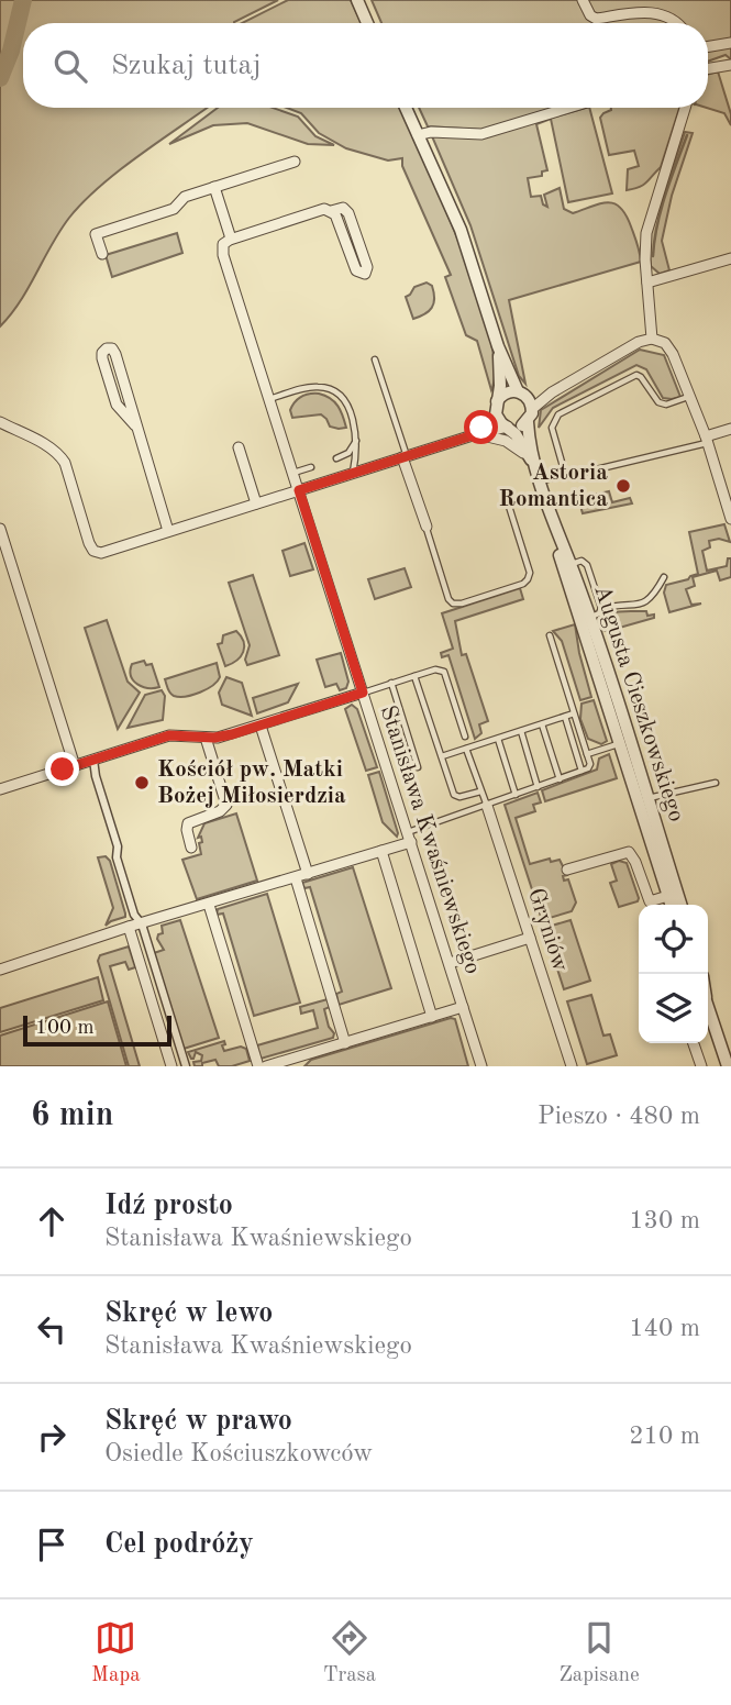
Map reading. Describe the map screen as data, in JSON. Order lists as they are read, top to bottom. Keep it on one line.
{"streets":{"street":["Augusta Cieszkowskiego","Stanisława Kwaśniewskiego","Gryniów"]},"crossings":[["Augusta Cieszkowskiego","Gryniów"]],"places":["Astoria Romantica","Kościół pw. Matki Bożej Miłosierdzia"],"scale_bar":"100 m","page":{"search":"Szukaj tutaj","scale":"100 m","heading":["6 min","Pieszo · 480 m"],"list":[["Idź prosto","Stanisława Kwaśniewskiego","130 m"],["Skręć w lewo","Stanisława Kwaśniewskiego","140 m"],["Skręć w prawo","Osiedle Kościuszkowców","210 m"],"Cel podróży"],"nav":["Mapa","Trasa","Zapisane"]}}
